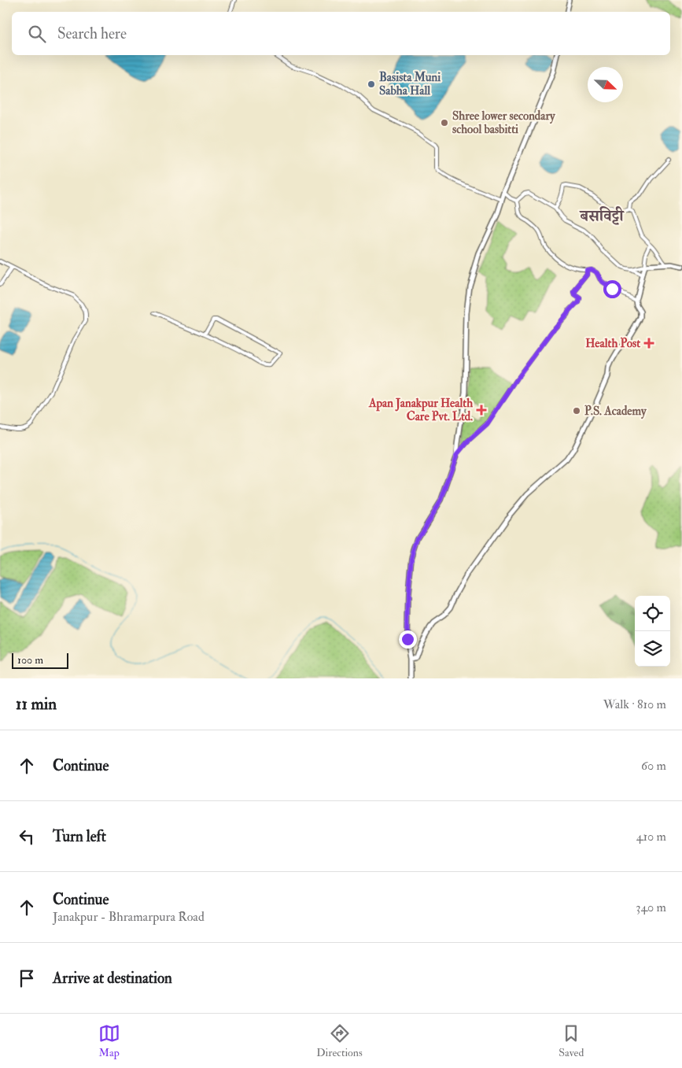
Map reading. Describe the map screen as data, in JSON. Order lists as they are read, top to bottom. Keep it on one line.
{"districts":["बसविट्टी"],"places":{"other":["Basista Muni Sabha Hall","Shree lower secondary school basbitti","P.S. Academy"],"health":["Health Post","Apan Janakpur Health Care Pvt. Ltd."]},"scale_bar":"100 m","north":"bottom right","page":{"search":"Search here","scale":"100 m","heading":["11 min","Walk · 810 m"],"list":[["Continue","60 m"],["Turn left","410 m"],["Continue","Janakpur - Bhramarpura Road","340 m"],"Arrive at destination"],"nav":["Map","Directions","Saved"]}}
